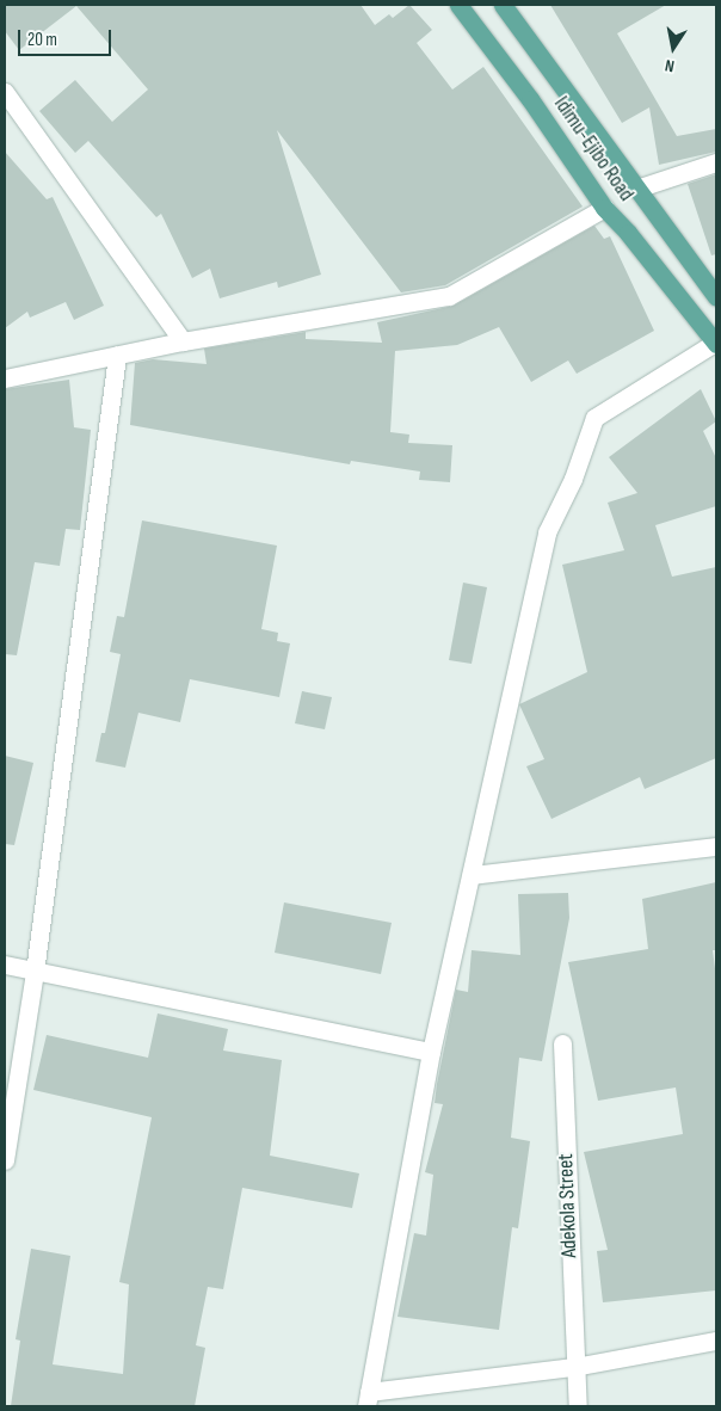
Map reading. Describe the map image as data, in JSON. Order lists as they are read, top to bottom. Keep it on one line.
{"streets":{"main road":["Idimu-Ejibo Road"],"street":["Adekola Street"]},"scale_bar":"20 m","north":"bottom"}
